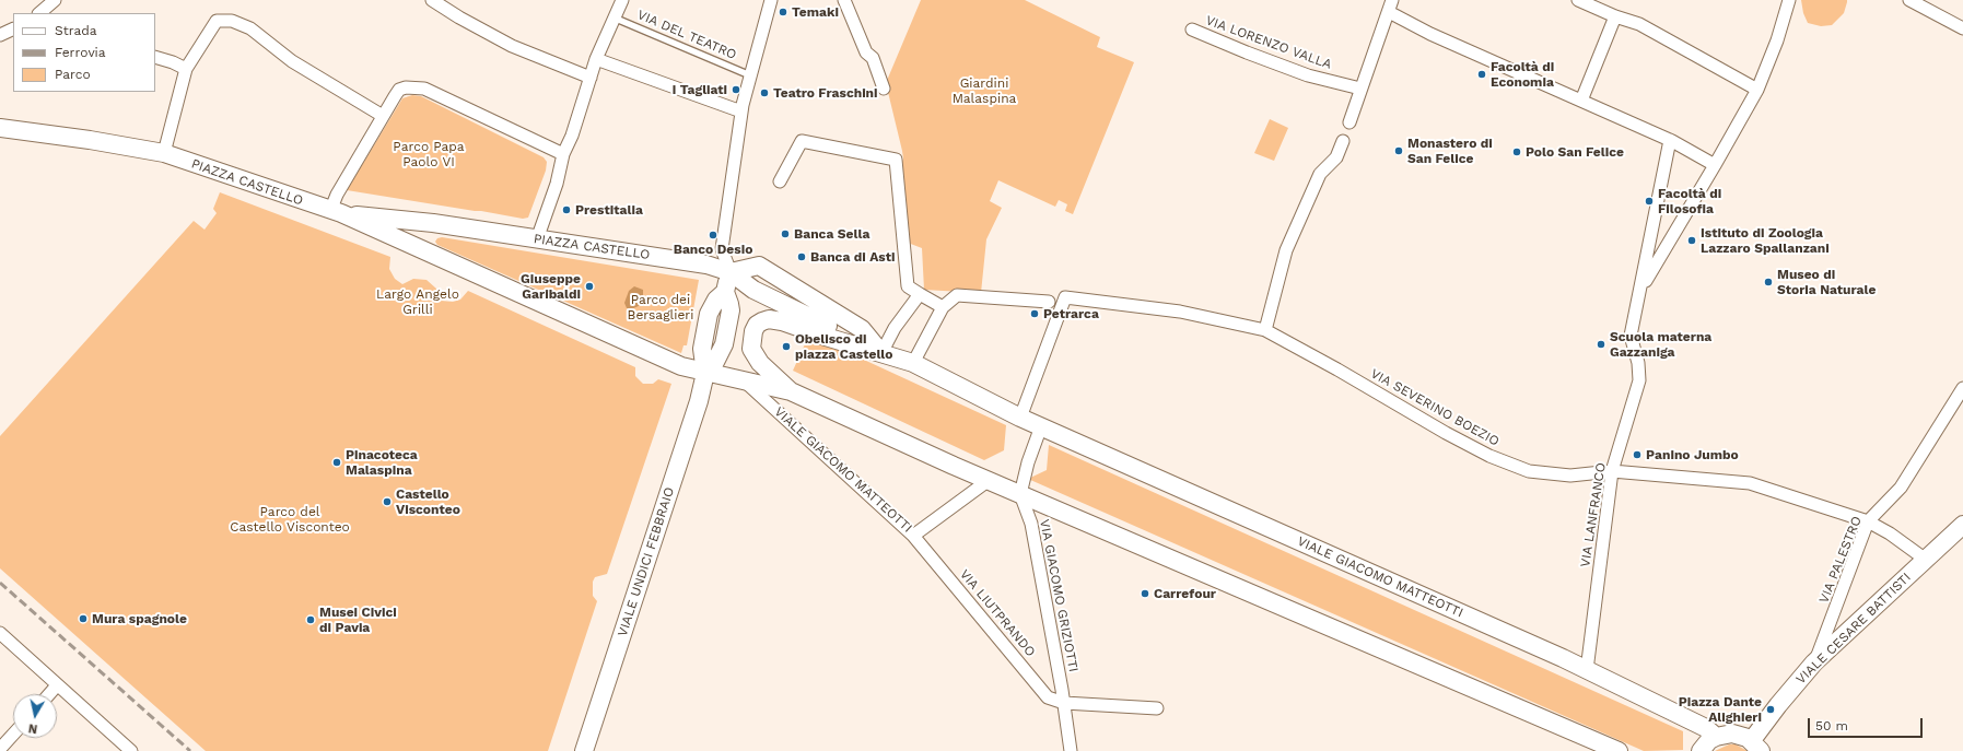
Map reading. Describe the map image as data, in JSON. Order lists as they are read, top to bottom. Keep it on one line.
{"streets":{"street":["VIA LORENZO VALLA","PIAZZA CASTELLO","VIA SEVERINO BOEZIO","VIALE GIACOMO MATTEOTTI","VIA LANFRANCO","VIA PALESTRO","VIALE UNDICI FEBBRAIO","VIA GIACOMO GRIZIOTTI","VIA LIUTPRANDO","VIALE CESARE BATTISTI"],"lane":["VIA DEL TEATRO"]},"crossings":[["PIAZZA CASTELLO","VIALE GIACOMO MATTEOTTI"],["PIAZZA CASTELLO","VIALE UNDICI FEBBRAIO"],["VIA SEVERINO BOEZIO","VIALE GIACOMO MATTEOTTI"],["VIA SEVERINO BOEZIO","VIA LANFRANCO"],["VIA SEVERINO BOEZIO","VIA PALESTRO"],["VIA SEVERINO BOEZIO","VIALE CESARE BATTISTI"],["VIALE GIACOMO MATTEOTTI","VIA LANFRANCO"],["VIALE GIACOMO MATTEOTTI","VIALE UNDICI FEBBRAIO"],["VIALE GIACOMO MATTEOTTI","VIA GIACOMO GRIZIOTTI"],["VIALE GIACOMO MATTEOTTI","VIA LIUTPRANDO"],["VIA PALESTRO","VIALE CESARE BATTISTI"],["VIA GIACOMO GRIZIOTTI","VIA LIUTPRANDO"]],"parks":["Giardini Malaspina","Parco Papa Paolo VI","Largo Angelo Grilli","Parco dei Bersaglieri","Parco del Castello Visconteo"],"places":["Temaki","Facoltà di Economia","i Tagliati","Teatro Fraschini","Monastero di San Felice","Polo San Felice","Facoltà di Filosofia","Prestitalia","Banca Sella","Banco Desio","Istituto di Zoologia Lazzaro Spallanzani","Banca di Asti","Museo di Storia Naturale","Giuseppe Garibaldi","Petrarca","Scuola materna Gazzaniga","Obelisco di piazza Castello","Panino Jumbo","Pinacoteca Malaspina","Castello Visconteo","Carrefour","Mura spagnole","Musei Civici di Pavia","Piazza Dante Alighieri"],"legend":["Strada","Ferrovia","Parco"],"scale_bar":"50 m","north":"bottom"}
